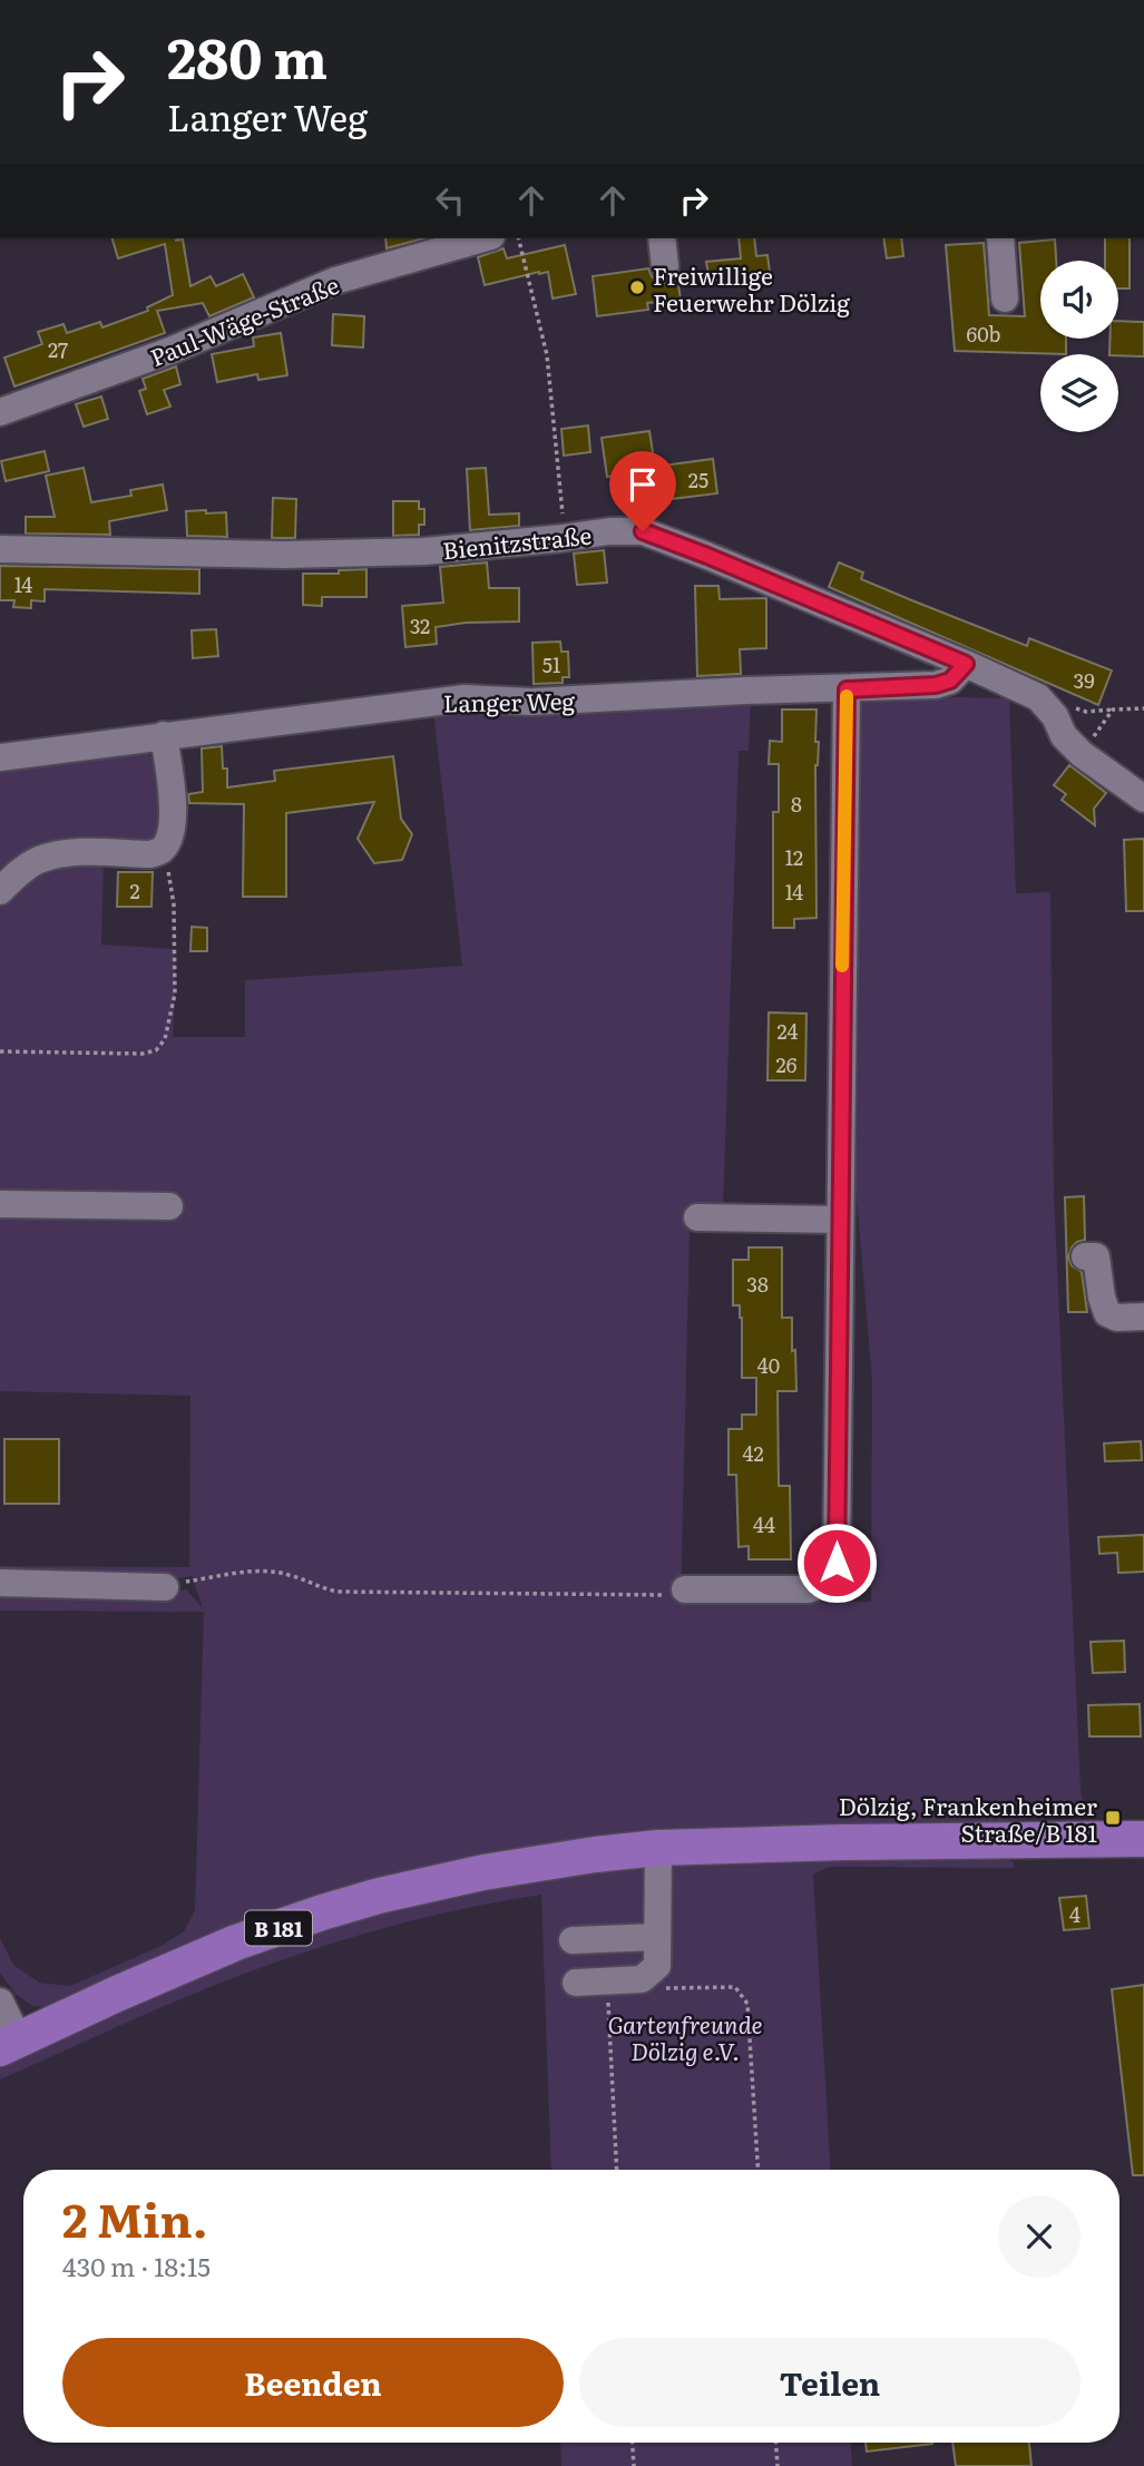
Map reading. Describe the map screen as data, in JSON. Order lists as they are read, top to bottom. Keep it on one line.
{"streets":{"main road":["B 181"],"street":["Paul-Wäge-Straße","Bienitzstraße","Langer Weg"]},"crossings":[["Bienitzstraße","Langer Weg"]],"parks":["Gartenfreunde Dölzig e.V."],"places":{"other":["Freiwillige Feuerwehr Dölzig"],"transit":["Dölzig, Frankenheimer Straße/B 181"]},"house_numbers":["60b","27","25","14","32","51","39","8","12","2","14","24","26","38","40","42","44","4"],"page":{"turn":["280 m","Langer Weg"],"heading":["2 Min.","430 m · 18:15"],"buttons":["Beenden","Teilen"]}}
